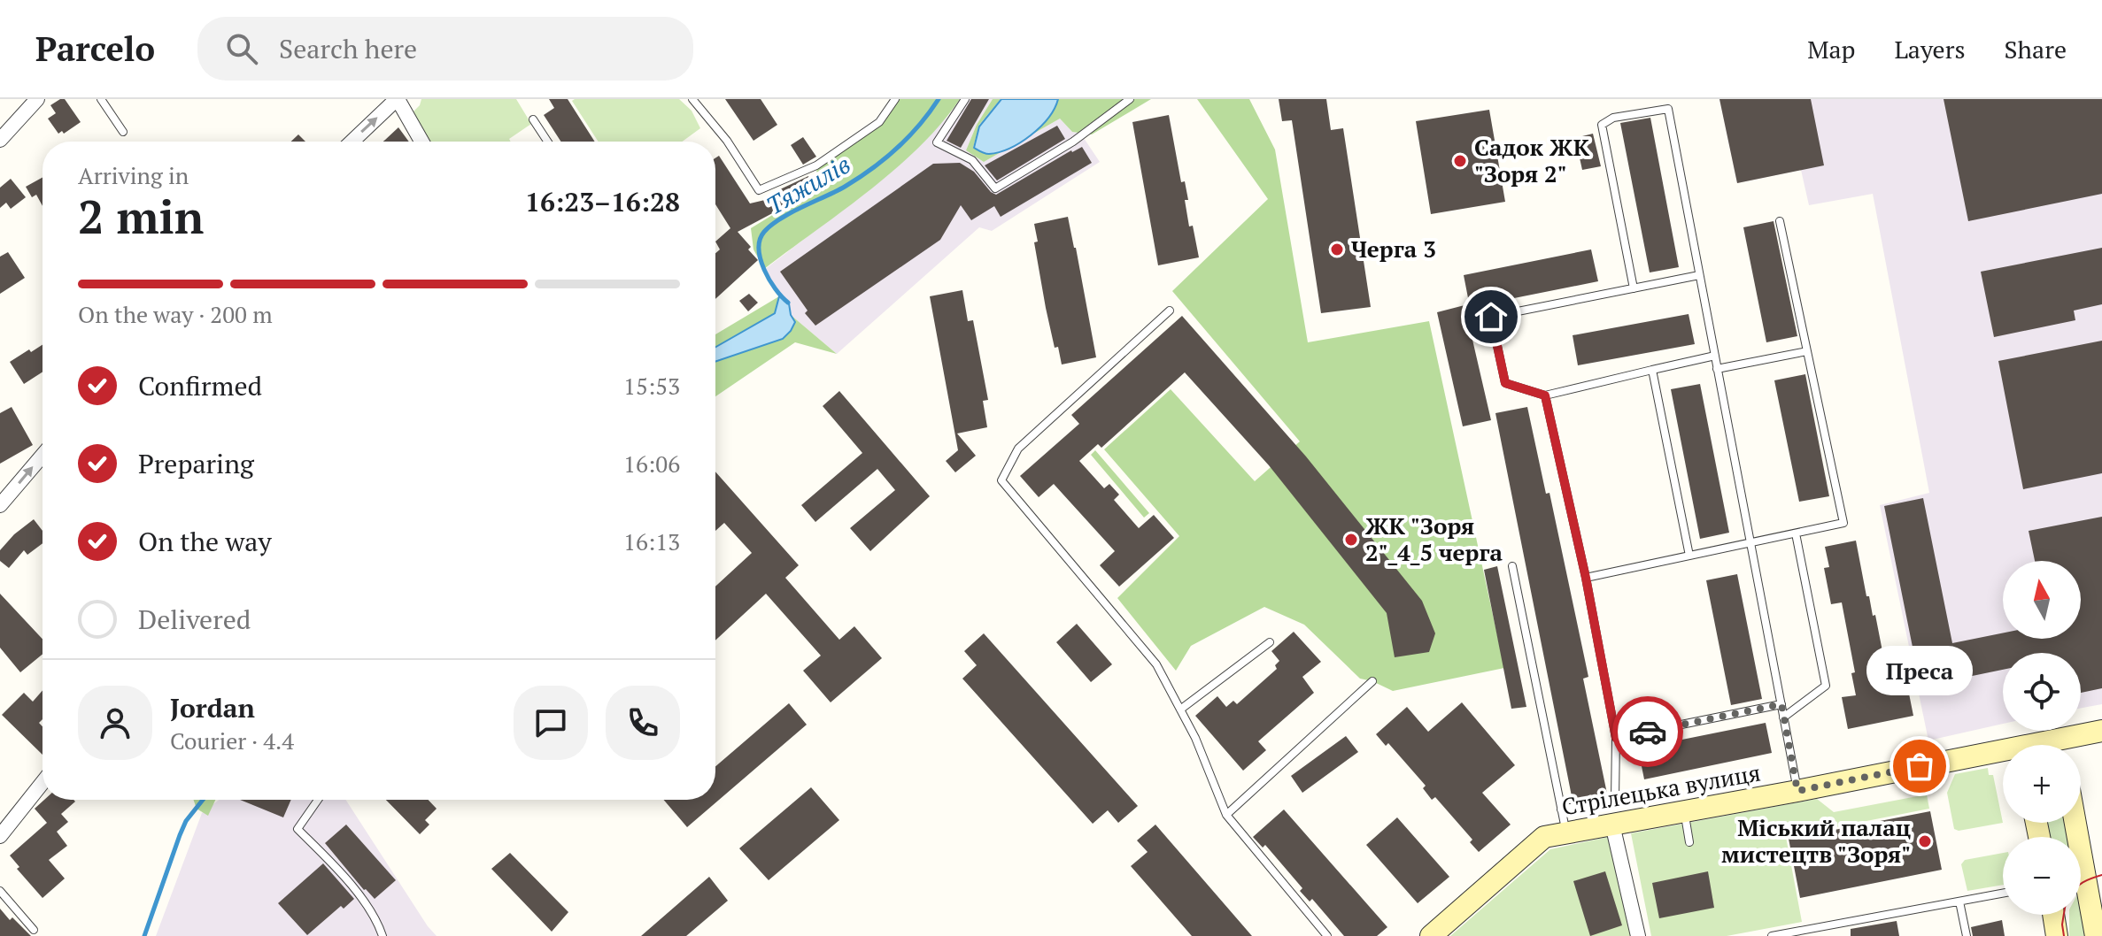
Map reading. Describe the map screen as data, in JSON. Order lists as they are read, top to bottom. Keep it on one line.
{"streets":{"street":["Стрілецька вулиця"]},"water":["Тяжилів"],"places":["Садок ЖК \"Зоря 2\"","Черга 3","ЖК \"Зоря 2\"_4_5 черга","Преса","Міський палац мистецтв \"Зоря\""],"north":"top","page":{"header":"Parcelo","search":"Search here","nav":["Map","Layers","Share"],"heading":["2 min","Arriving in","16:23–16:28"],"panel":["Jordan","Courier · 4.4"],"bar":"On the way · 200 m","list":[["Confirmed","15:53"],["Preparing","16:06"],["On the way","16:13"],"Delivered"],"map_buttons":["+","−"],"bubble":"Преса"}}
